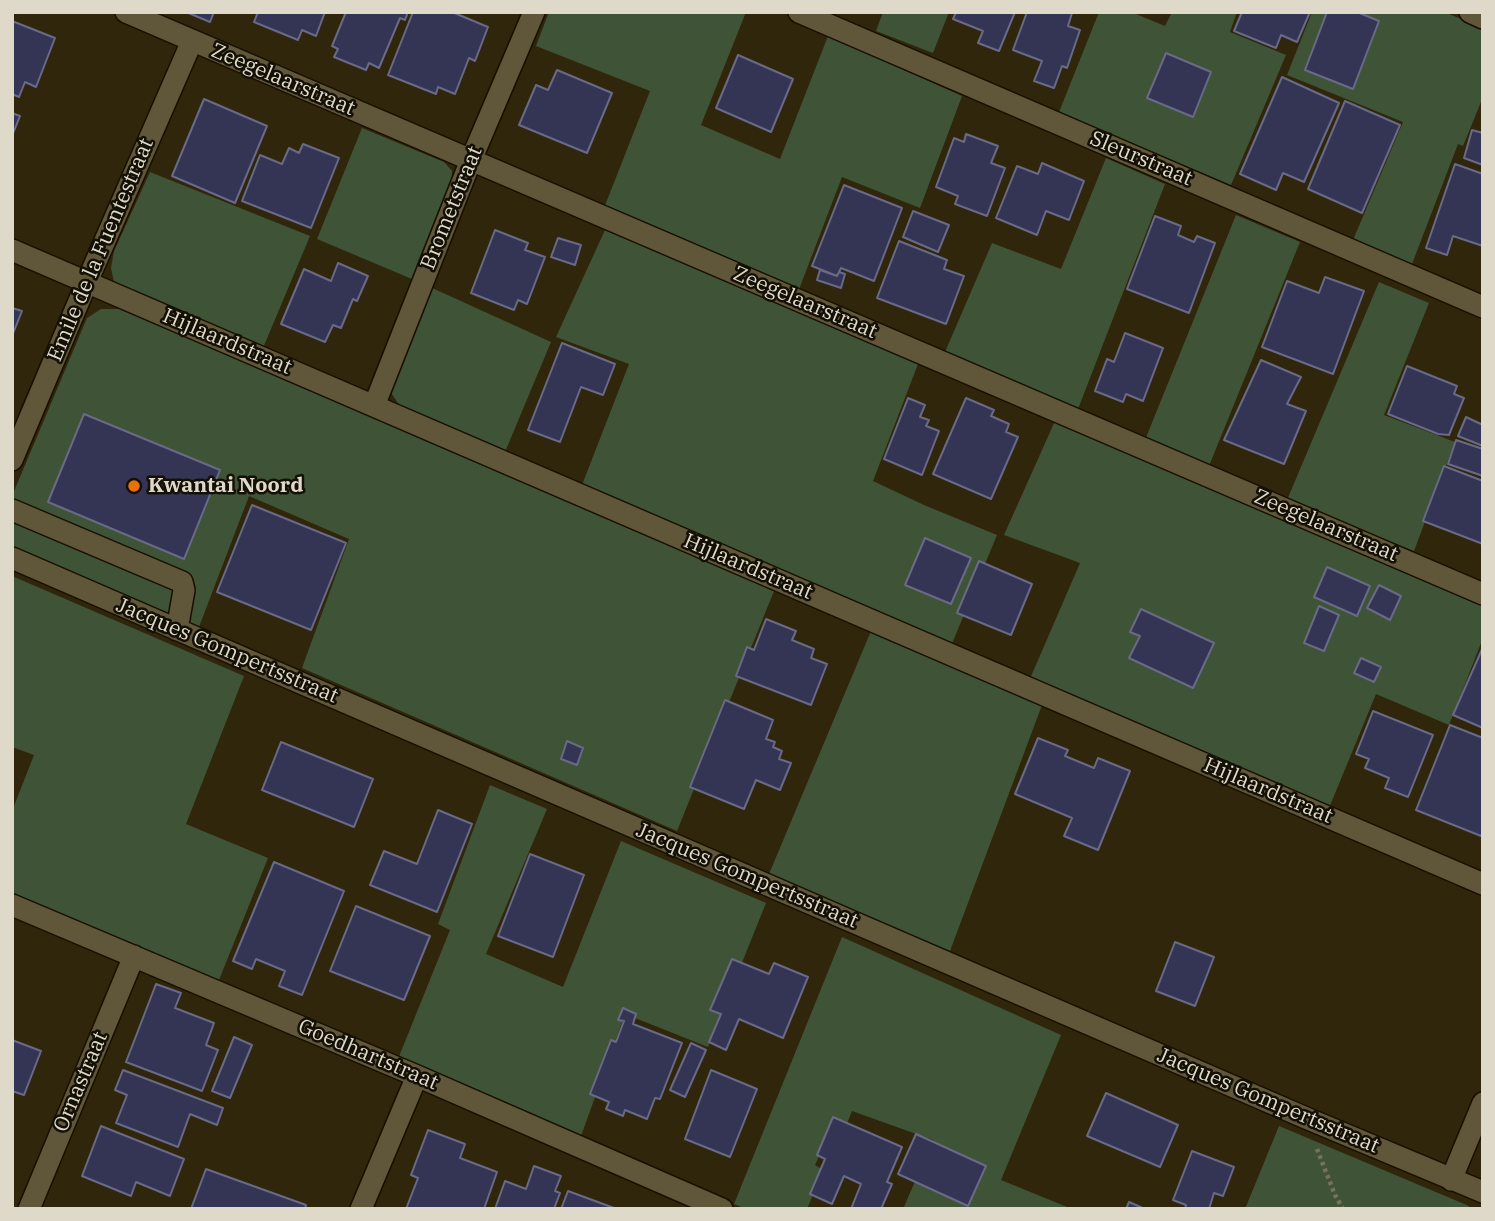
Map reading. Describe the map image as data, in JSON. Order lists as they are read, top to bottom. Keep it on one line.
{"streets":{"street":["Zeegelaarstraat","Sleurstraat","Brometstraat","Emile de la Fuentestraat","Hijlaardstraat","Jacques Gompertsstraat","Goedhartstraat","Ornastraat"]},"crossings":[["Zeegelaarstraat","Brometstraat"],["Zeegelaarstraat","Emile de la Fuentestraat"],["Brometstraat","Hijlaardstraat"],["Emile de la Fuentestraat","Hijlaardstraat"],["Goedhartstraat","Ornastraat"]],"places":["Kwantai Noord"]}
